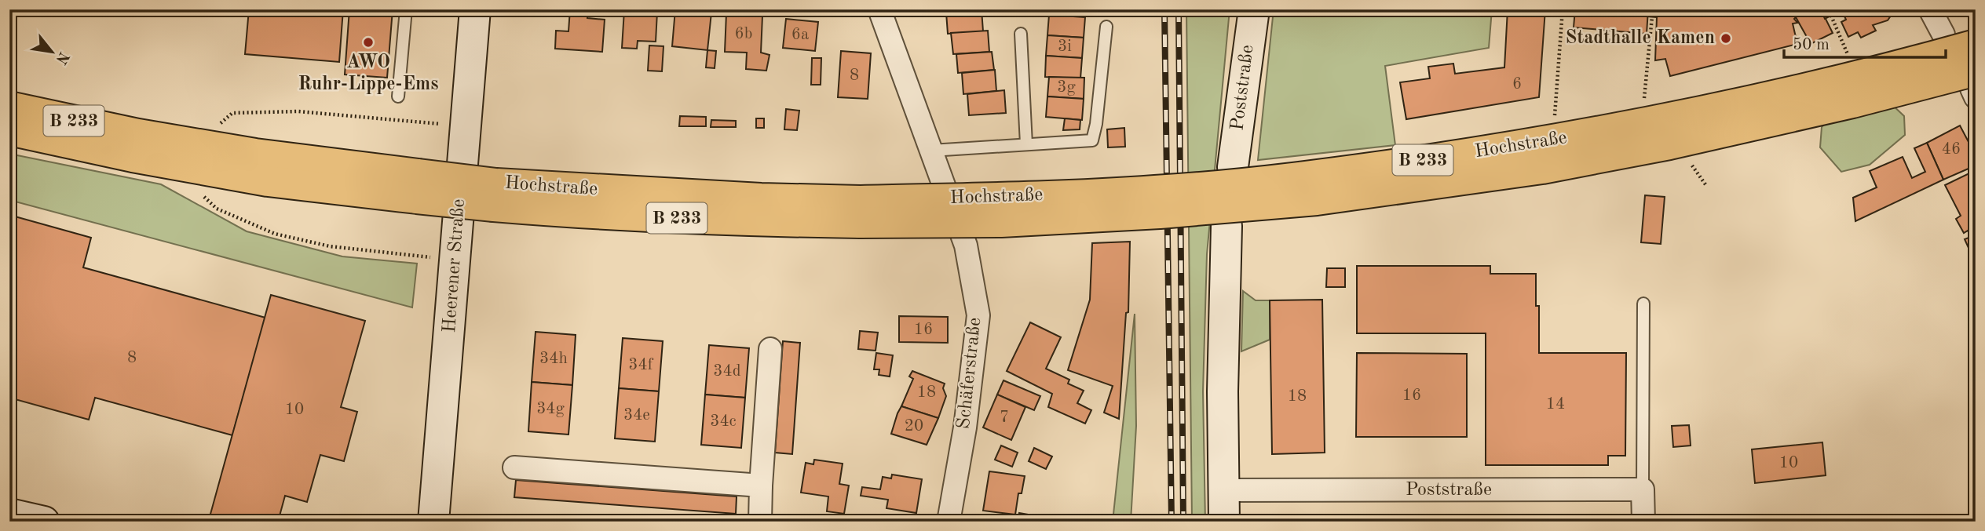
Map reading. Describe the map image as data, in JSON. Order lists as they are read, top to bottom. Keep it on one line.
{"streets":{"main road":["Poststraße","B 233","Hochstraße","Heerener Straße"],"street":["Schäferstraße"]},"places":["Stadthalle Kamen","AWO Ruhr-Lippe-Ems"],"house_numbers":["6b","6a","3i","8","6","3g","46","16","8","34h","34f","34d","18","16","18","14","34g","10","34e","7","34c","20","10"],"scale_bar":"50 m","north":"bottom right"}
